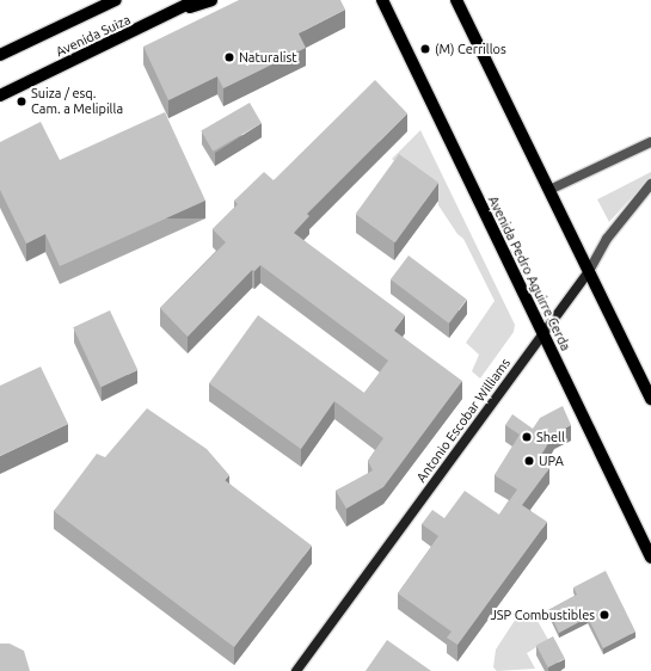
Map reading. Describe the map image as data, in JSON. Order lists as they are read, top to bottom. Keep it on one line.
{"streets":{"main road":["Avenida Suiza","Avenida Pedro Aguirre Cerda"],"street":["Antonio Escobar Williams"]},"crossings":[["Avenida Pedro Aguirre Cerda","Antonio Escobar Williams"]],"places":["(M) Cerrillos","Naturalist","Suiza / esq. Cam. a Melipilla","Shell","UPA","JSP Combustibles"]}
